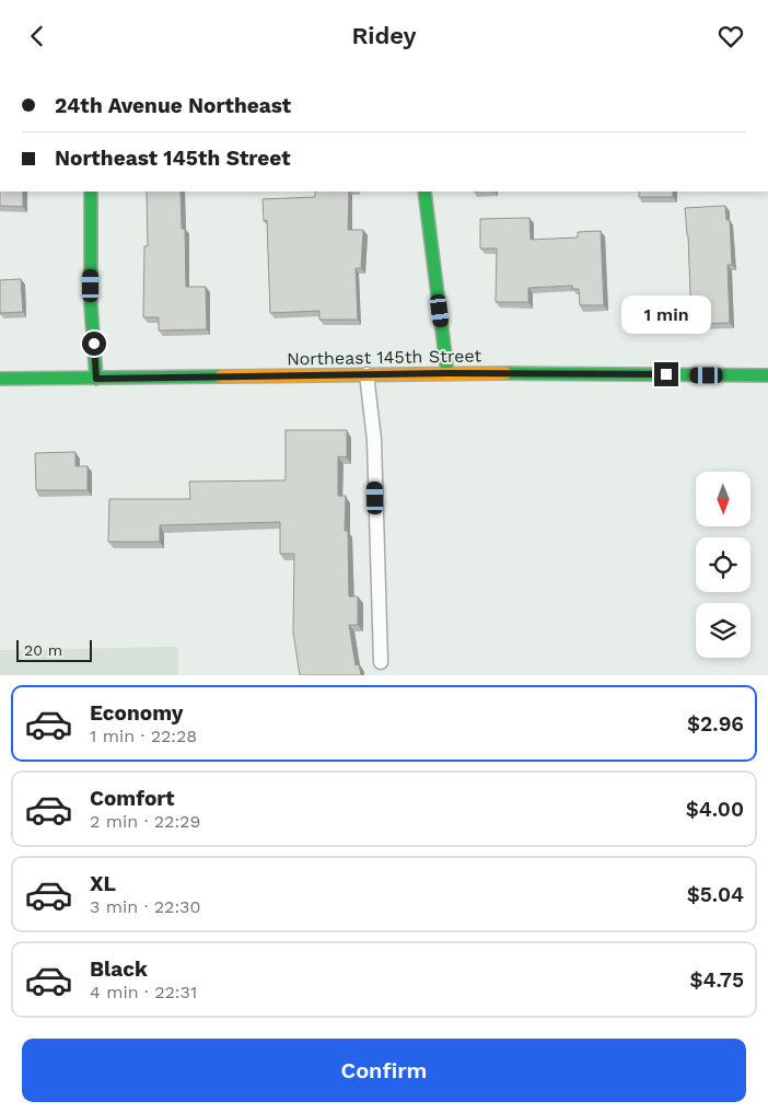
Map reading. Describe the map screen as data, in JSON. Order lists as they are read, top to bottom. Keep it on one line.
{"streets":{"main road":["Northeast 145th Street"]},"scale_bar":"20 m","north":"bottom","page":{"header":"Ridey","banner":["24th Avenue Northeast","Northeast 145th Street"],"bubble":"1 min","scale":"20 m","list":[{"name":"Economy","note":"1 min · 22:28","value":"$2.96"},{"name":"Comfort","note":"2 min · 22:29","value":"$4.00"},{"name":"XL","note":"3 min · 22:30","value":"$5.04"},{"name":"Black","note":"4 min · 22:31","value":"$4.75"}],"buttons":"Confirm"}}
